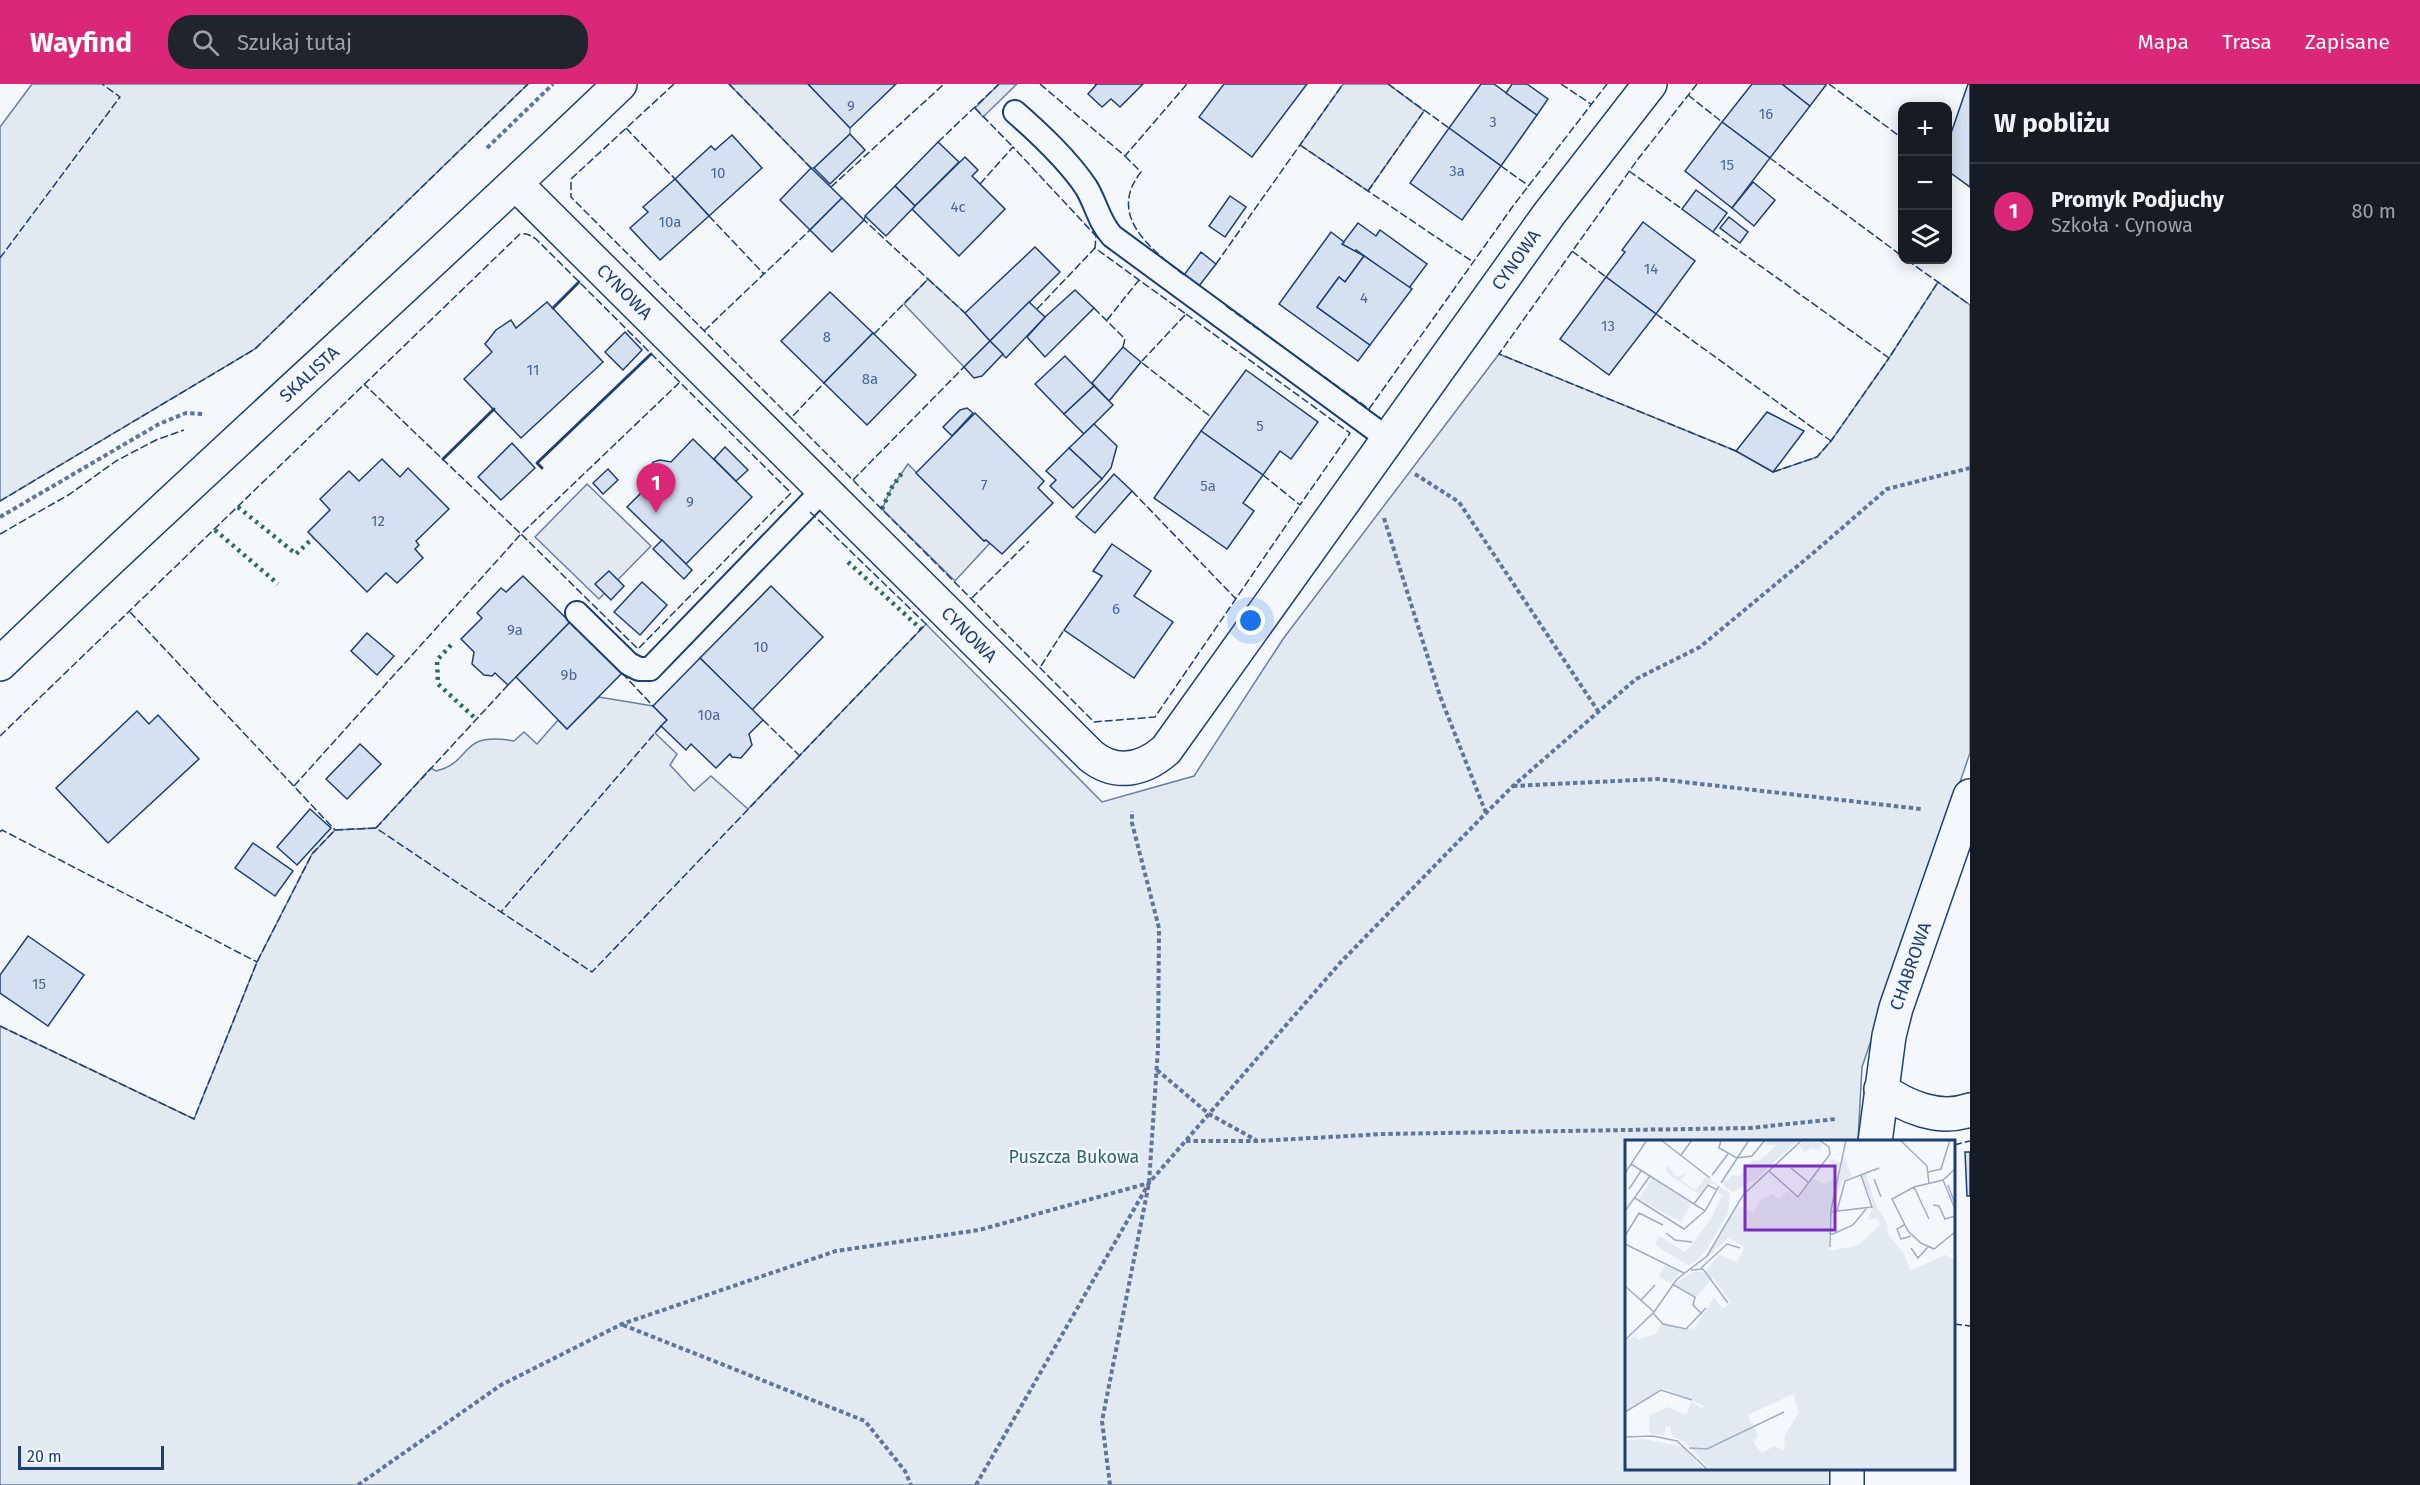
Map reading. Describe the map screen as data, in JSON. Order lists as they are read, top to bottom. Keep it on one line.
{"streets":{"street":["CYNOWA","SKALISTA","CHABROWA"]},"crossings":[["CYNOWA","SKALISTA"]],"parks":["Puszcza Bukowa"],"house_numbers":["9","16","3","15","3a","10","4c","10a","14","4","13","8","11","8a","5","7","5a","9","12","6","9a","10","9b","10a","15"],"scale_bar":"20 m","page":{"header":"Wayfind","search":"Szukaj tutaj","nav":["Mapa","Trasa","Zapisane"],"heading":"W pobliżu","map_buttons":["+","−"],"list":[{"mark":"1","name":"Promyk Podjuchy","note":"Szkoła · Cynowa","value":"80 m"}],"pins":"1","scale":"20 m"}}
